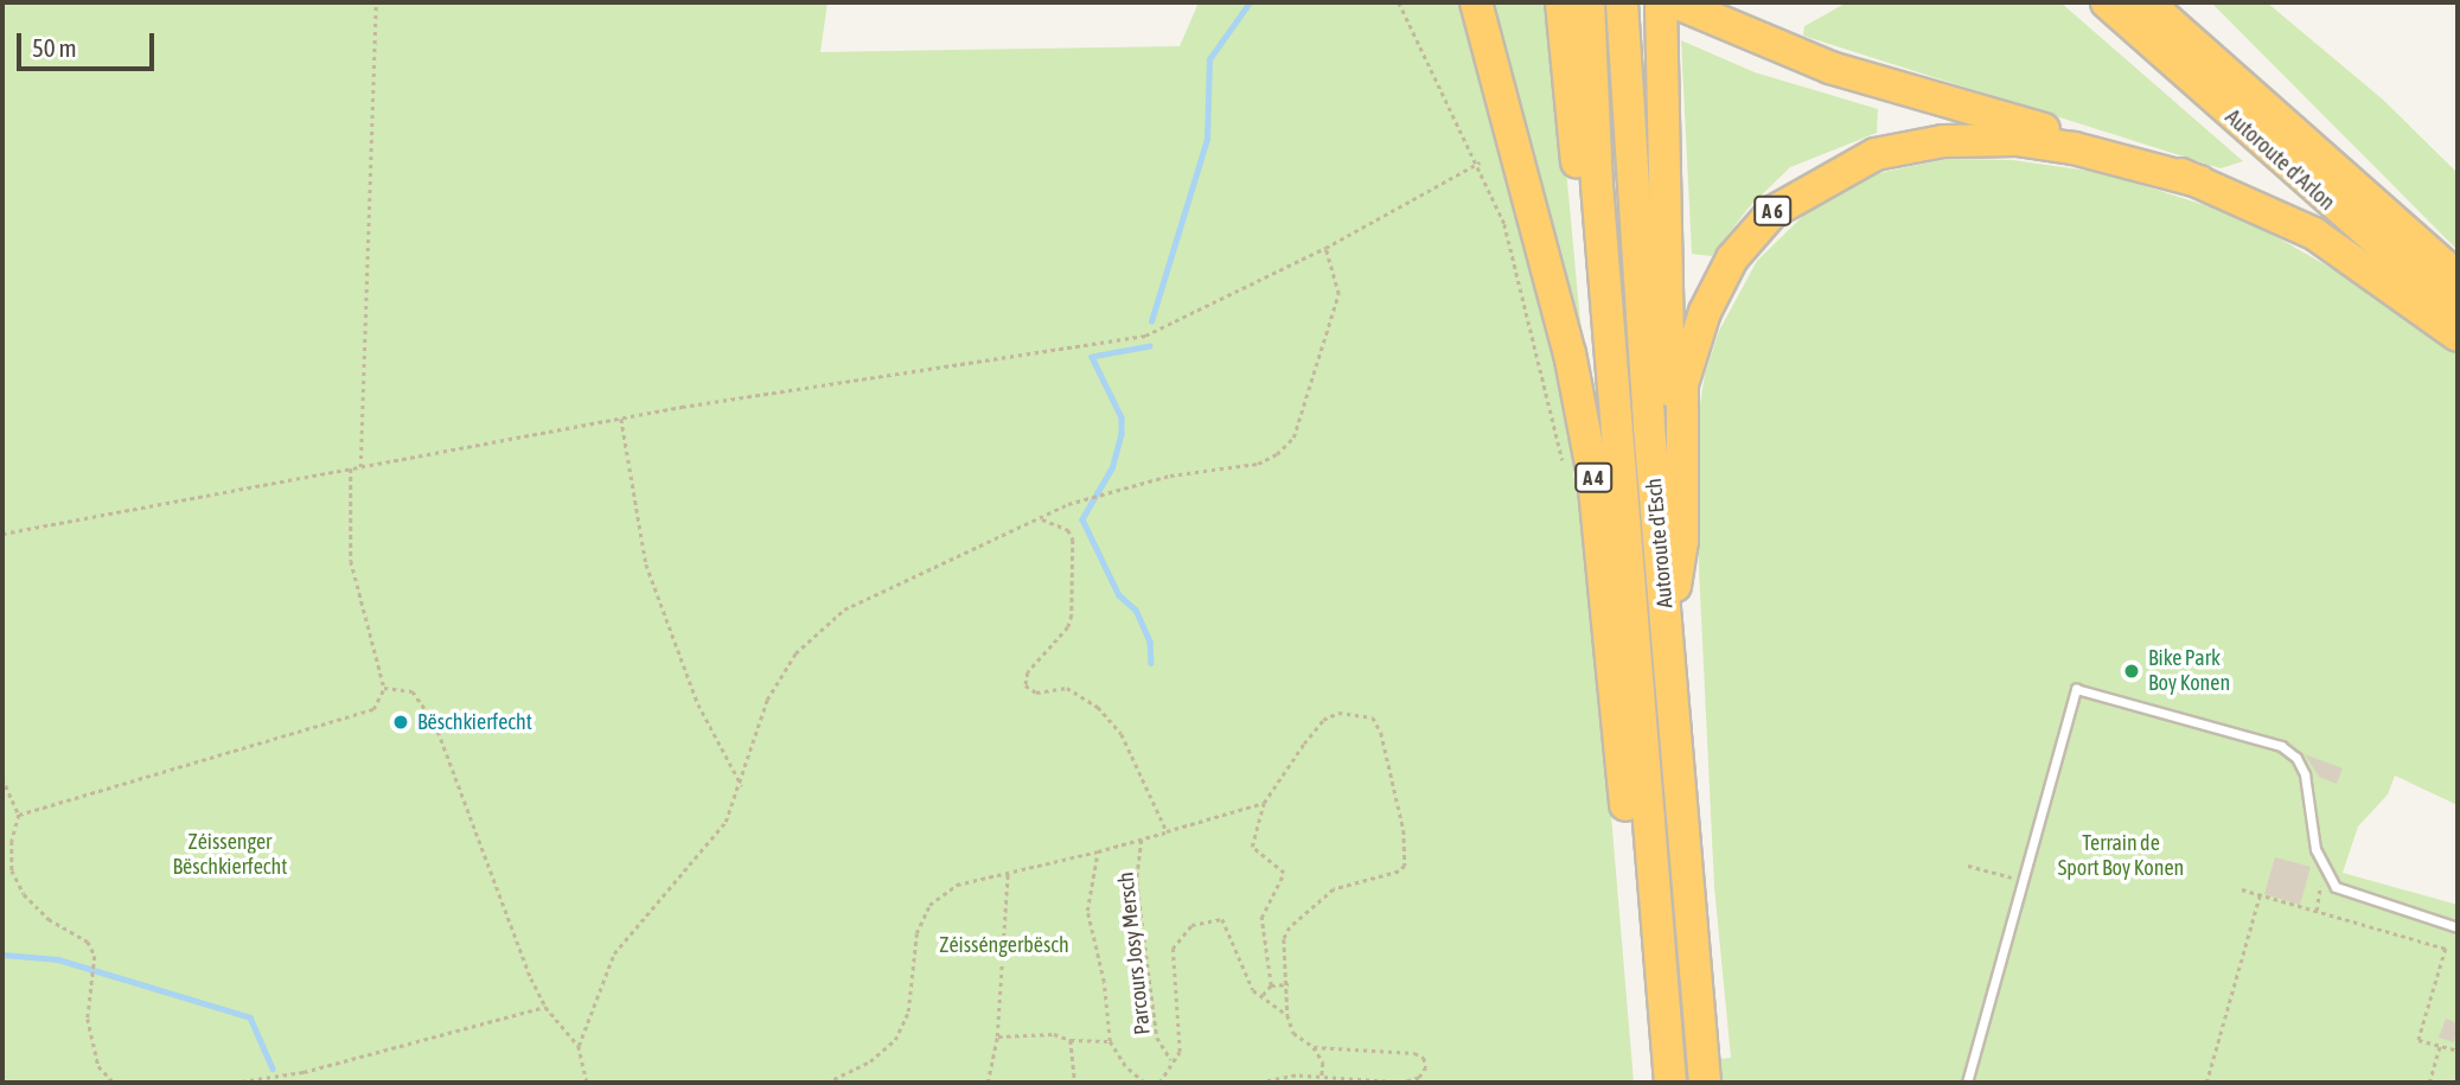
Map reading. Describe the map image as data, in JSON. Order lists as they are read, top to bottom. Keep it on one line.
{"streets":{"highway":["Autoroute d'Arlon","A 6","A 4","Autoroute d'Esch"],"path":["Parcours Josy Mersch"]},"crossings":[["A 6","Autoroute d'Esch"],["A 4","Autoroute d'Esch"]],"parks":["Zéissenger Bëschkierfecht","Terrain de Sport Boy Konen","Zéisséngerbësch"],"places":["Bike Park Boy Konen","Bëschkierfecht"],"scale_bar":"50 m"}
